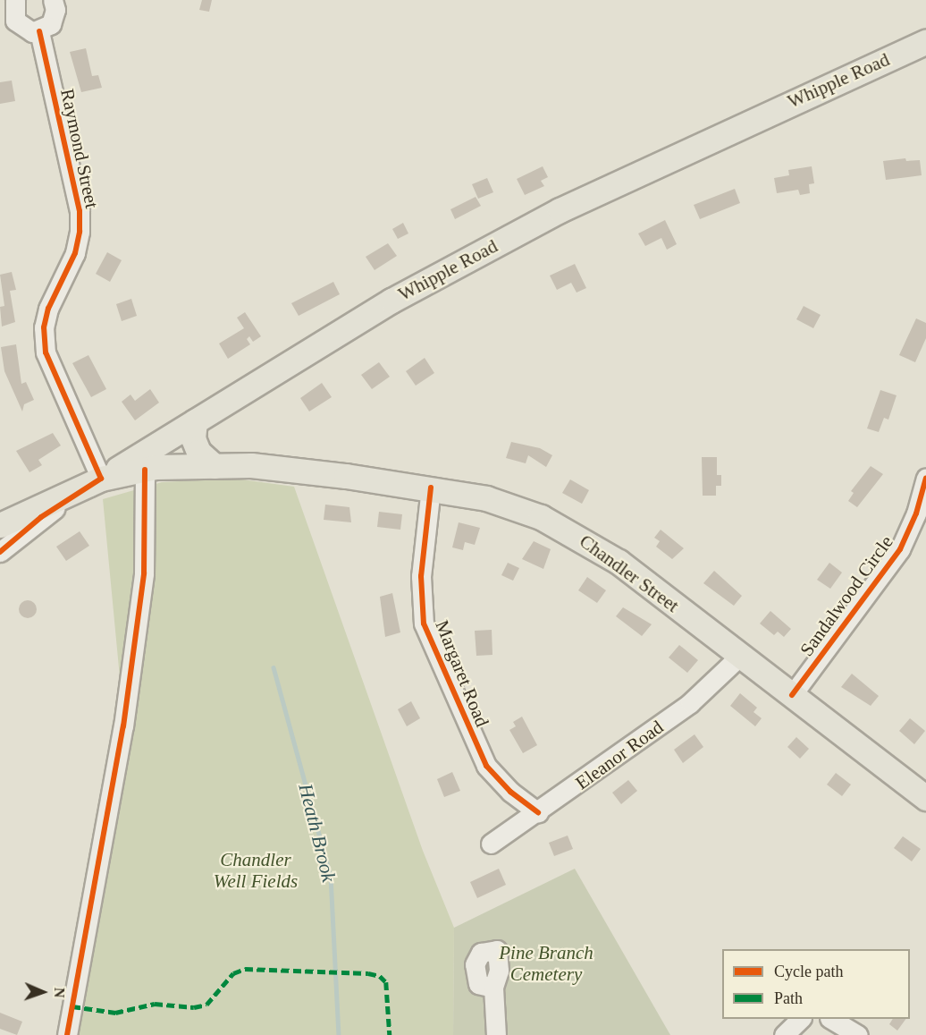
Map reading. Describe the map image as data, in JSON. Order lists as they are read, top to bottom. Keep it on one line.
{"streets":{"main road":["Whipple Road","Chandler Street"],"street":["Raymond Street","Sandalwood Circle","Margaret Road","Eleanor Road"]},"crossings":[["Whipple Road","Raymond Street"],["Whipple Road","Chandler Street"],["Raymond Street","Chandler Street"],["Chandler Street","Sandalwood Circle"],["Chandler Street","Margaret Road"],["Chandler Street","Eleanor Road"],["Margaret Road","Eleanor Road"]],"water":["Heath Brook"],"parks":["Chandler Well Fields","Pine Branch Cemetery"],"legend":["Cycle path","Path"],"north":"right"}
